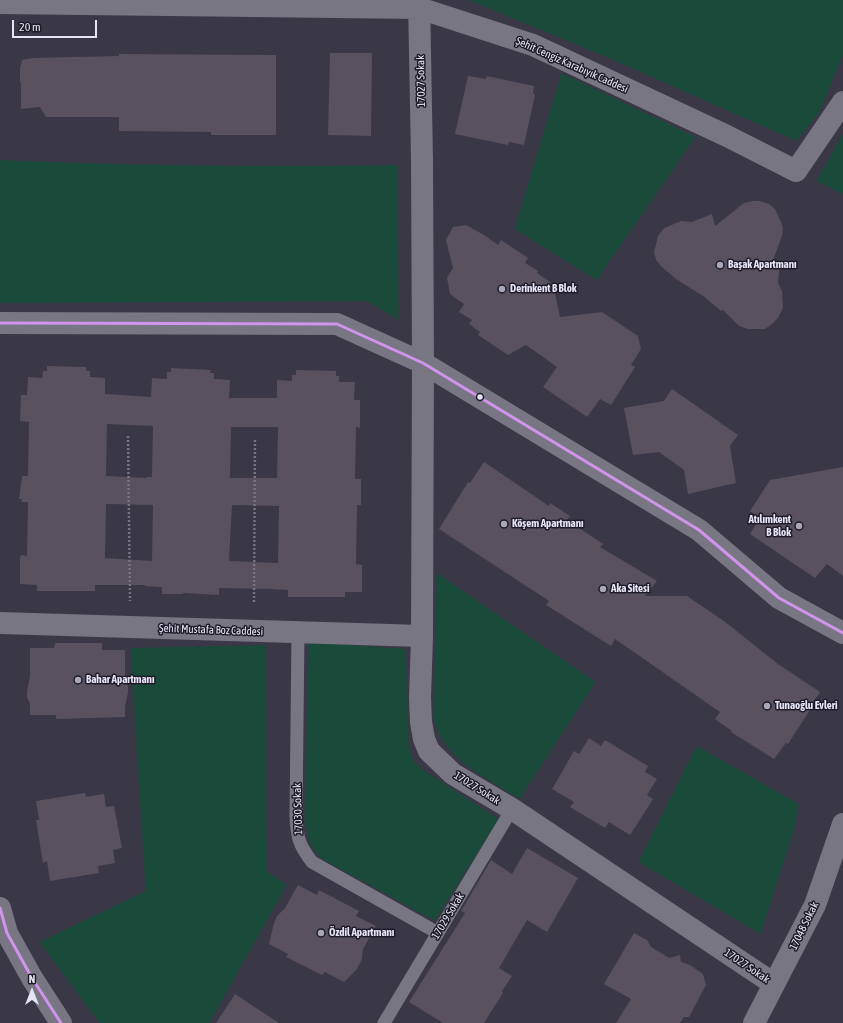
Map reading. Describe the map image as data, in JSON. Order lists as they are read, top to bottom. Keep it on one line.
{"streets":{"street":["Şehit Cengiz Karabıyık Caddesi","17027 Sokak","Şehit Mustafa Boz Caddesi","17048 Sokak"],"lane":["17030 Sokak","17029 Sokak"]},"crossings":[["Şehit Cengiz Karabıyık Caddesi","17027 Sokak"],["17027 Sokak","Şehit Mustafa Boz Caddesi"],["17027 Sokak","17029 Sokak"],["17027 Sokak","17048 Sokak"],["Şehit Mustafa Boz Caddesi","17030 Sokak"],["17030 Sokak","17029 Sokak"]],"places":["Başak Apartmanı","Derinkent B Blok","Köşem Apartmanı","Atılımkent B Blok","Aka Sitesi","Bahar Apartmanı","Tunaoğlu Evleri","Özdil Apartmanı"],"scale_bar":"20 m","north":"top"}
